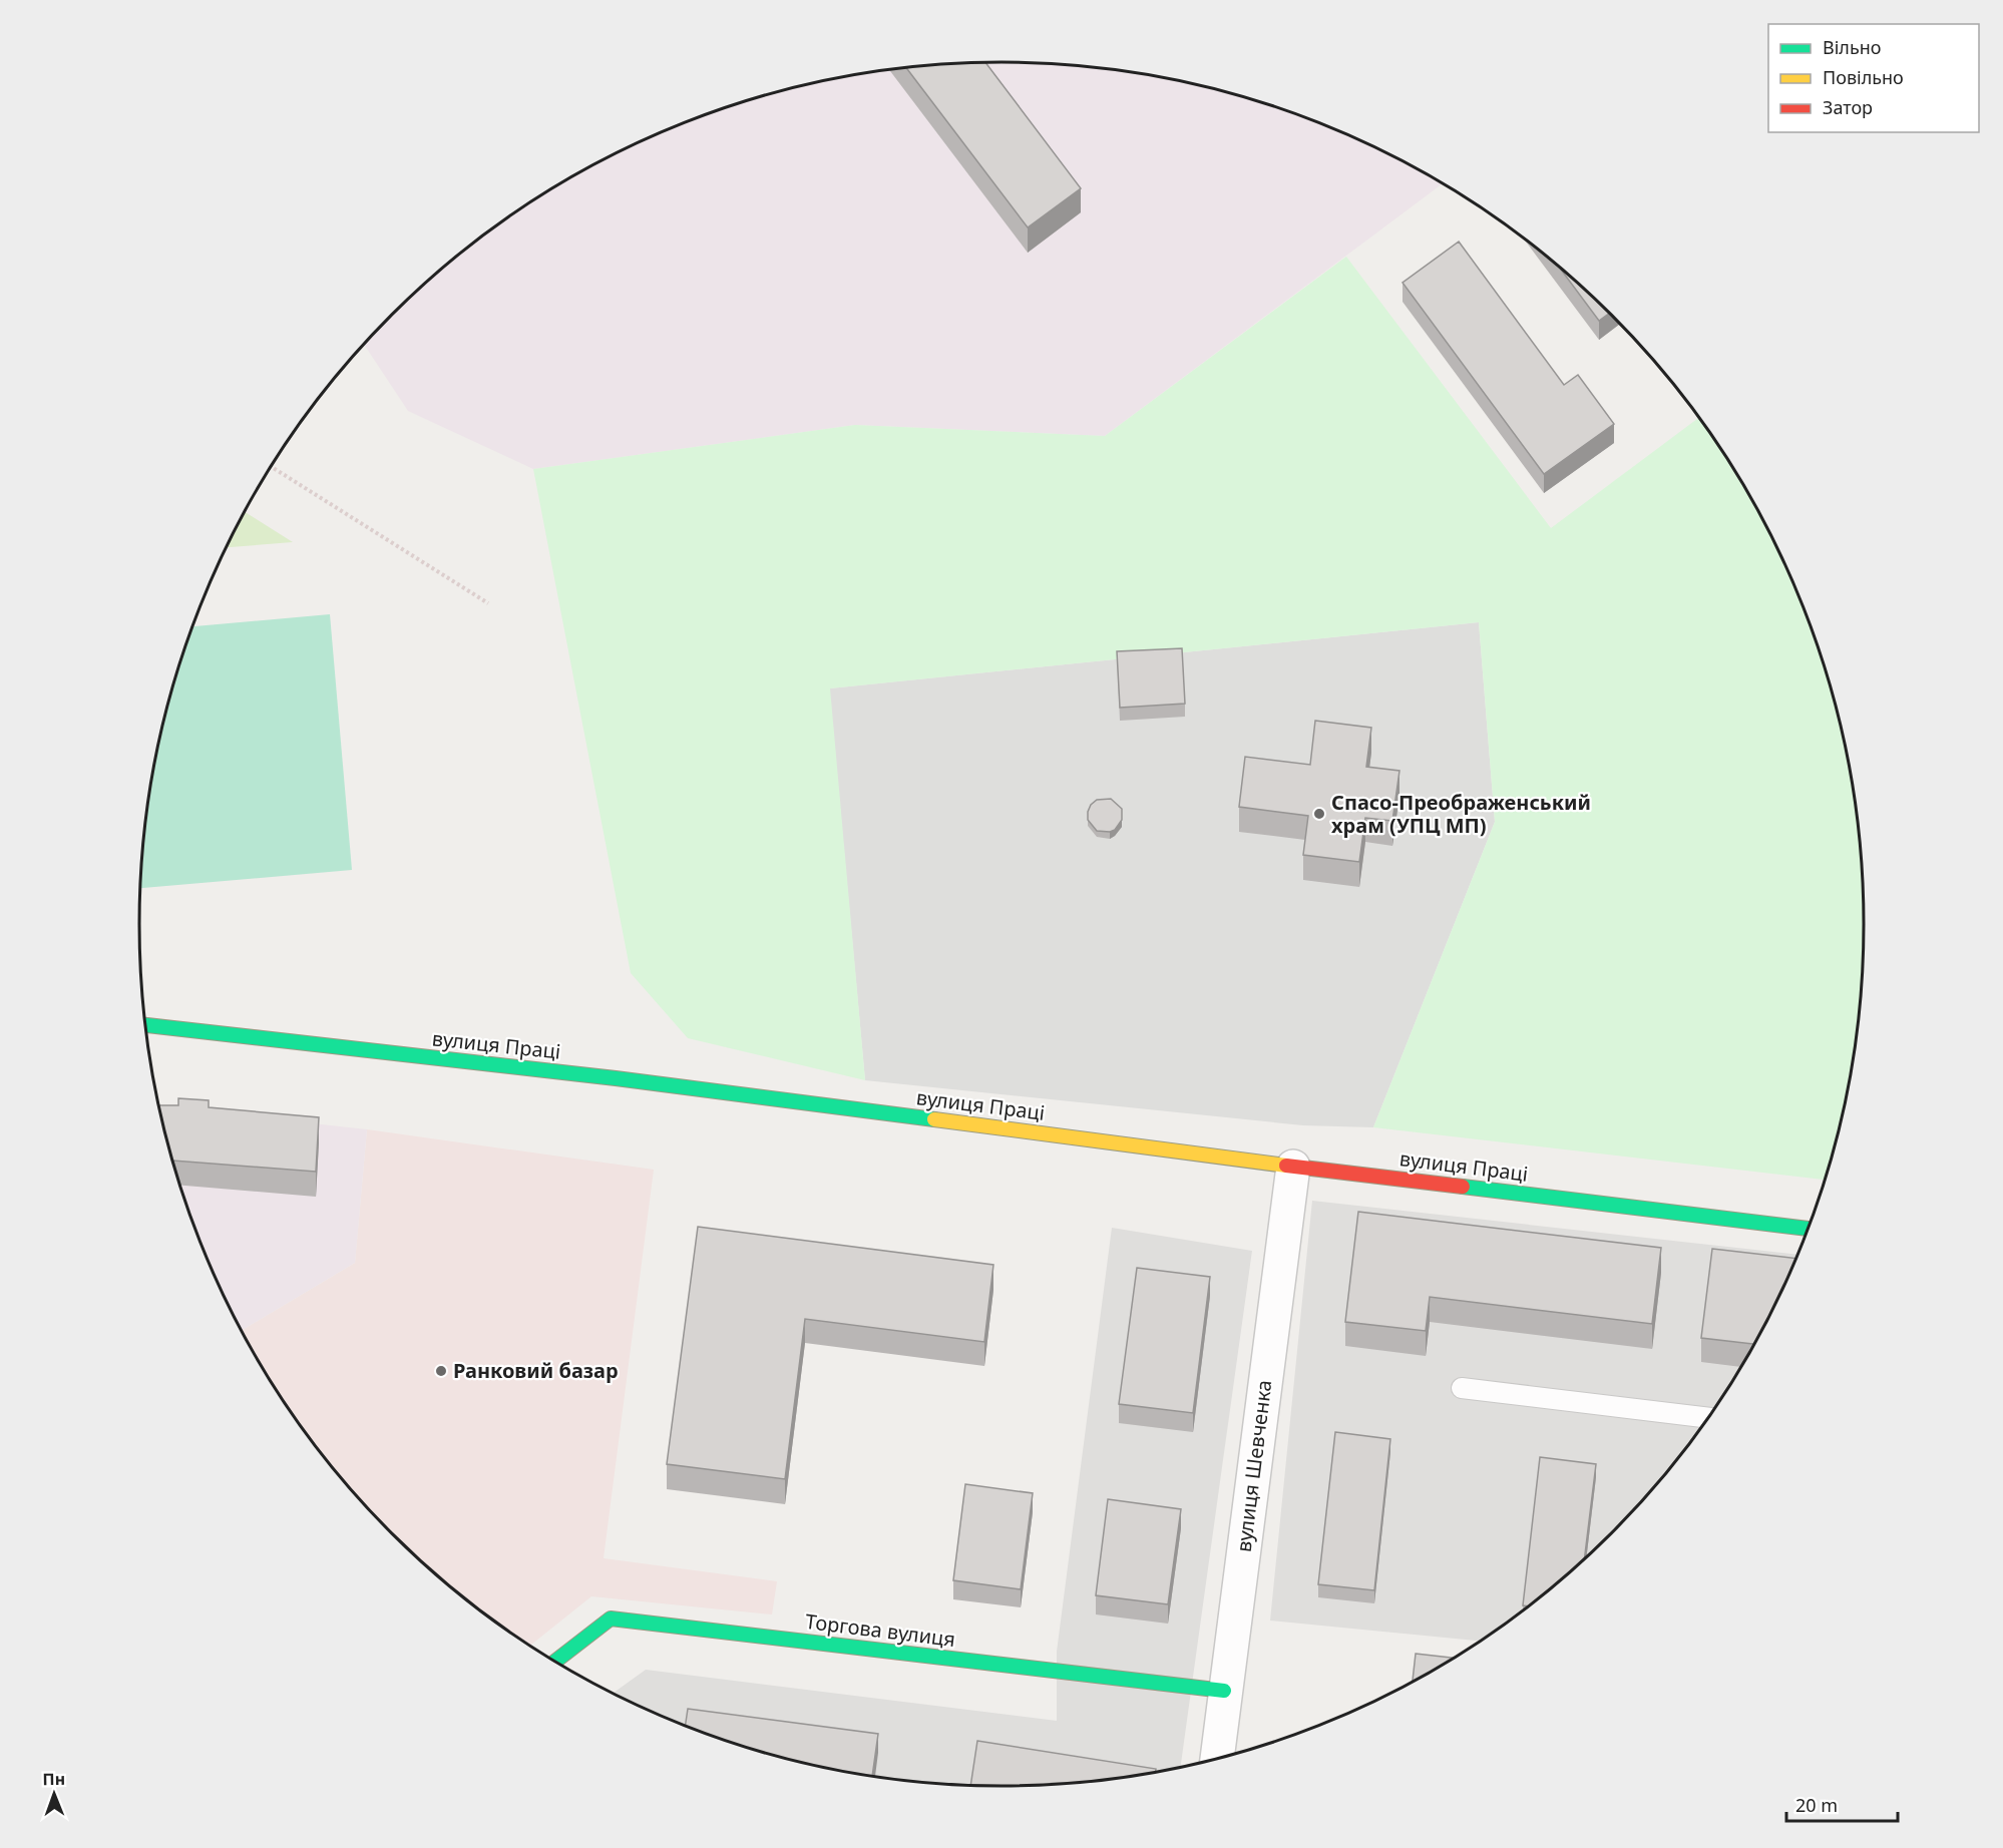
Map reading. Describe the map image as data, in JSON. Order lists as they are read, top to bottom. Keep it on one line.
{"streets":{"street":["вулиця Праці","вулиця Шевченка","Торгова вулиця"]},"crossings":[["вулиця Праці","вулиця Шевченка"],["вулиця Шевченка","Торгова вулиця"]],"places":["Спасо-Преображенський храм (УПЦ МП)","Ранковий базар"],"legend":["Вільно","Повільно","Затор"],"scale_bar":"20 m","north":"top"}
